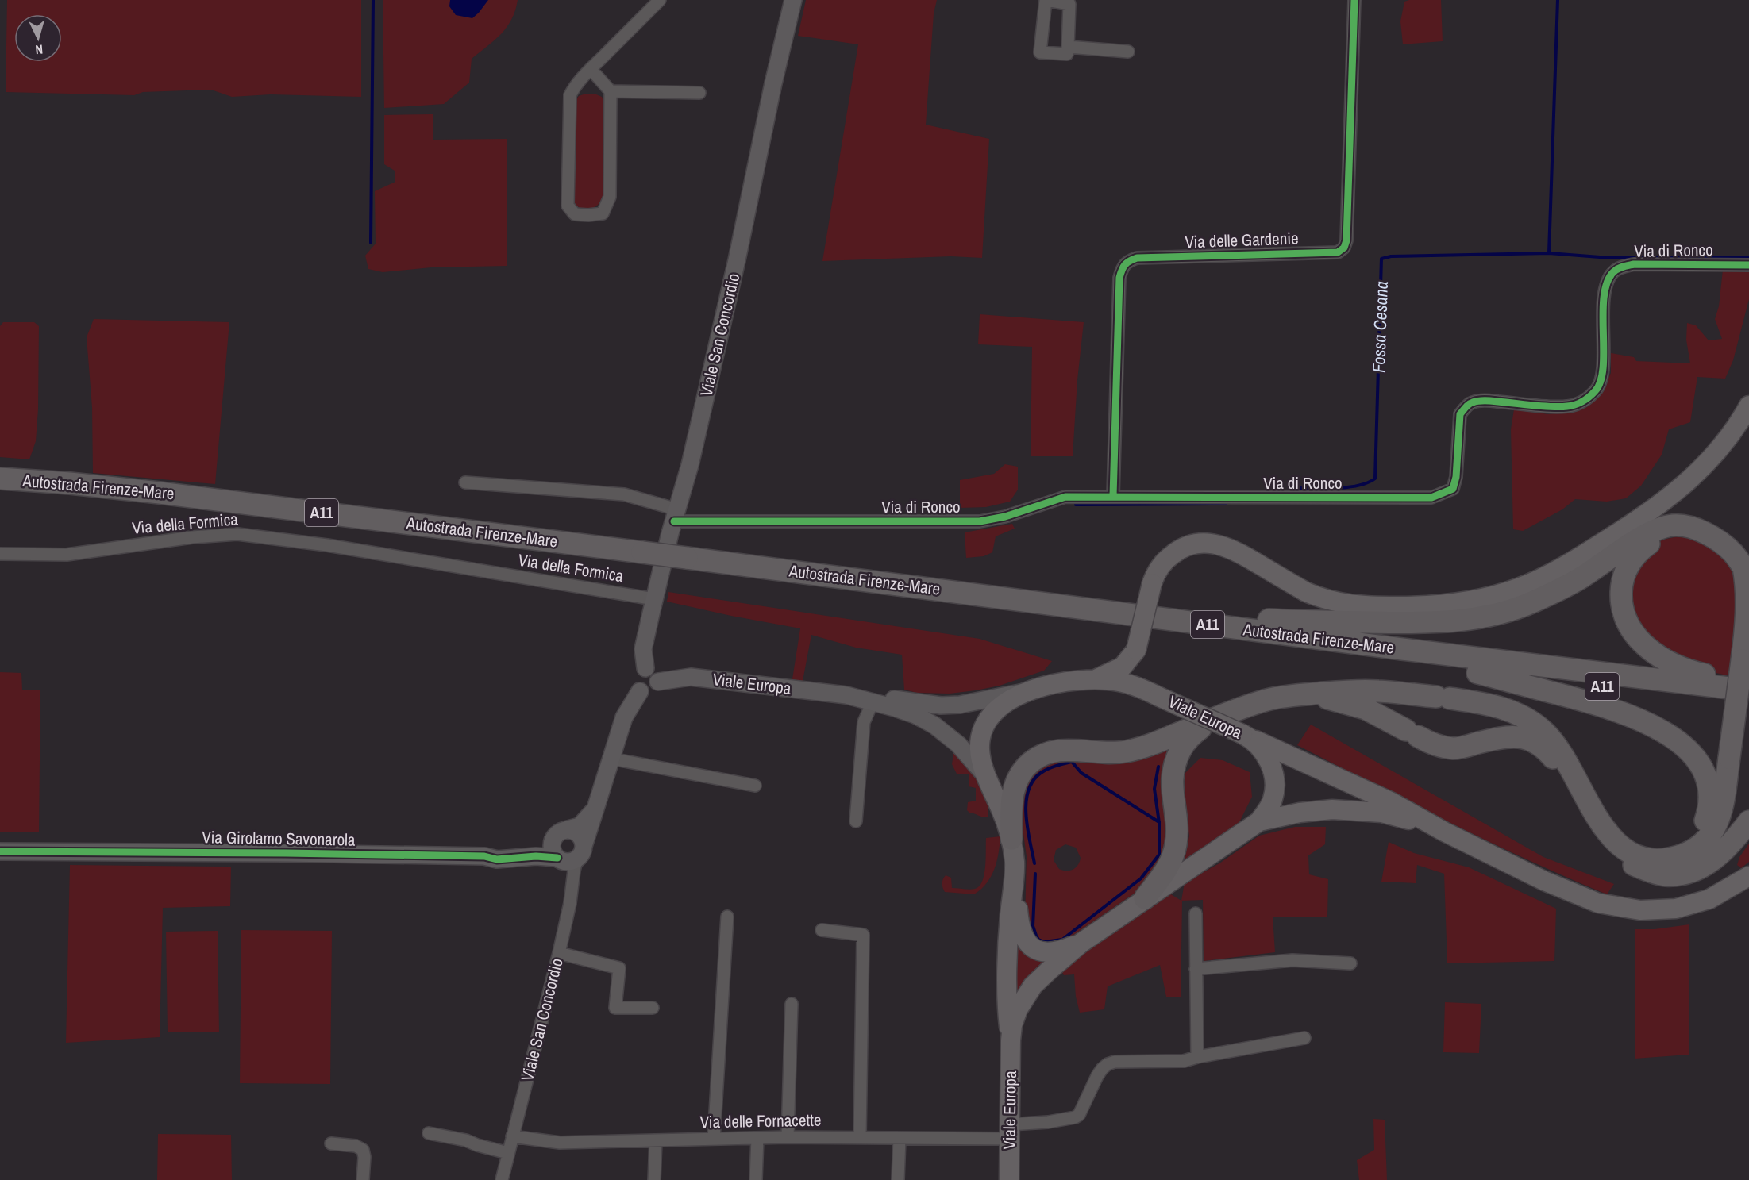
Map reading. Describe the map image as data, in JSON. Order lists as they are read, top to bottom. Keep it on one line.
{"streets":{"highway":["Autostrada Firenze-Mare","A11"],"main road":["Viale San Concordio","Viale Europa","Via Girolamo Savonarola"],"street":["Via delle Gardenie","Via di Ronco","Via della Formica","Via delle Fornacette"]},"crossings":[["Via delle Gardenie","Via di Ronco"],["Via di Ronco","Viale San Concordio"],["Viale San Concordio","Via della Formica"],["Viale San Concordio","Viale Europa"],["Viale San Concordio","Via Girolamo Savonarola"],["Viale San Concordio","Via delle Fornacette"],["Viale Europa","Via delle Fornacette"]],"water":["Fossa Cesana"],"north":"bottom"}
